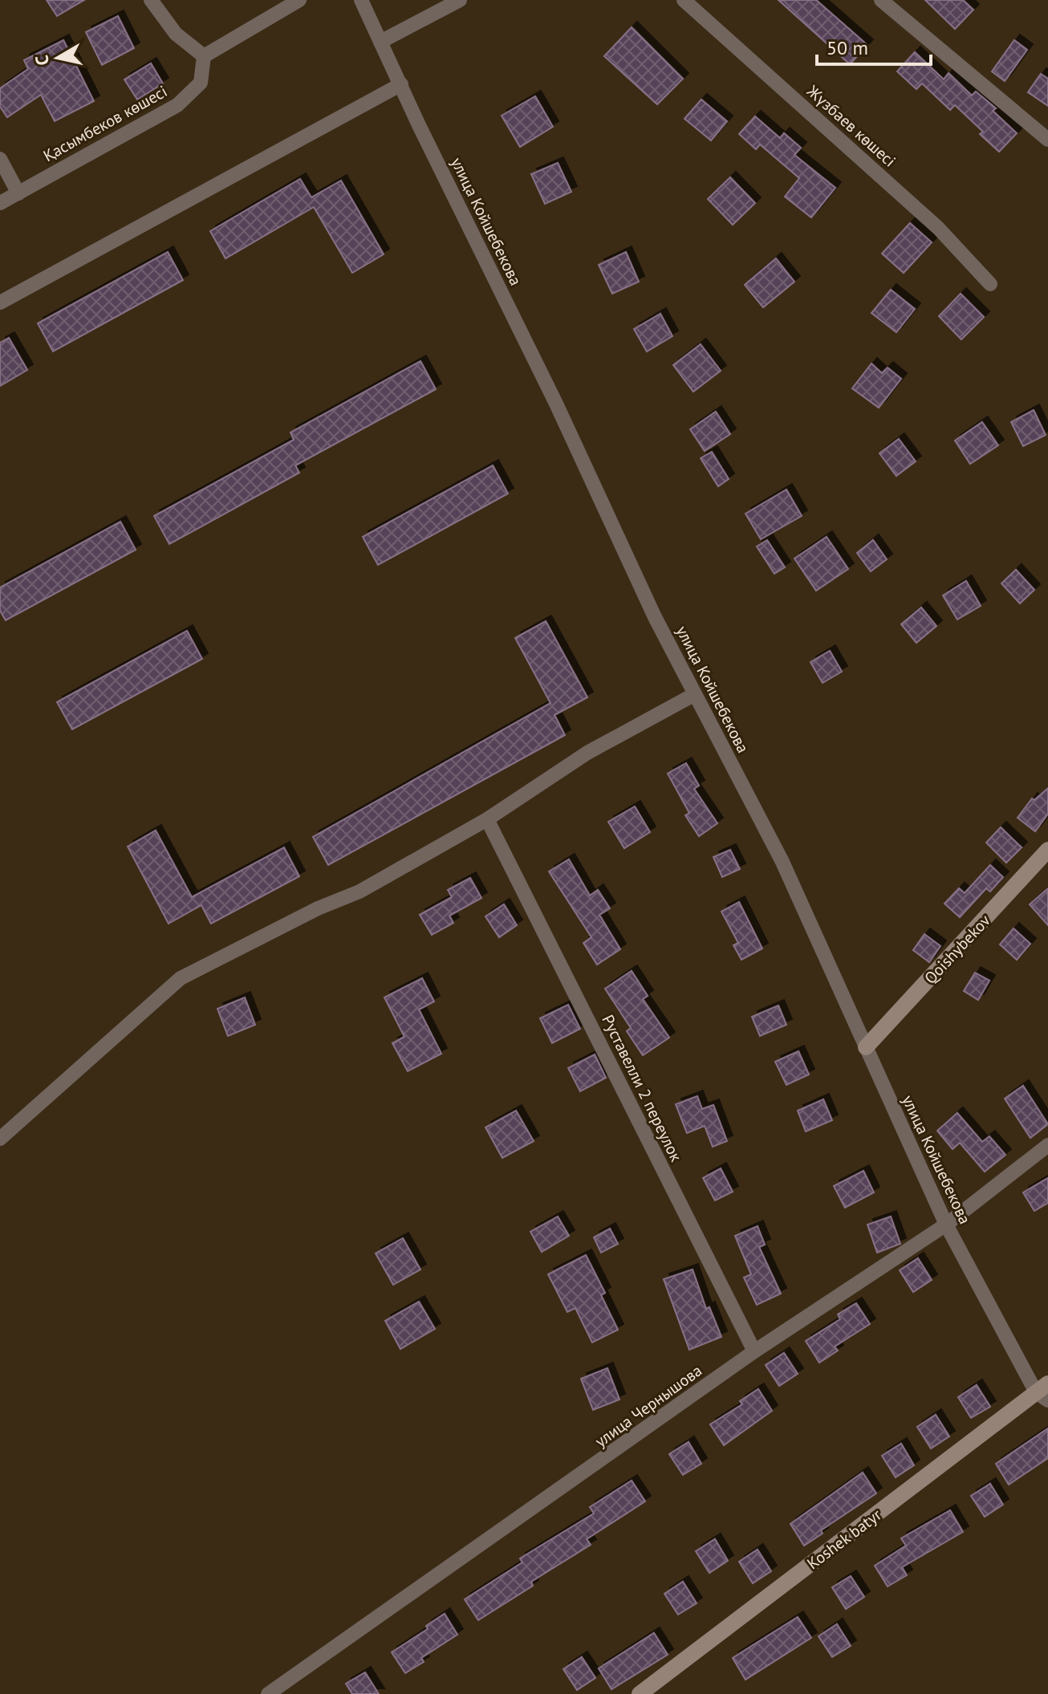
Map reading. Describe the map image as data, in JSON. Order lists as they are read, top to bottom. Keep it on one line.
{"streets":{"street":["Қасымбеков көшесі","Жүзбаев көшесі","улица Койшебекова","Qoishybekov","Руставелли 2 переулок","улица Чернышова","Koshek batyr"]},"crossings":[["улица Койшебекова","Qoishybekov"],["улица Койшебекова","улица Чернышова"],["улица Койшебекова","Koshek batyr"],["Руставелли 2 переулок","улица Чернышова"]],"scale_bar":"50 m","north":"left"}
